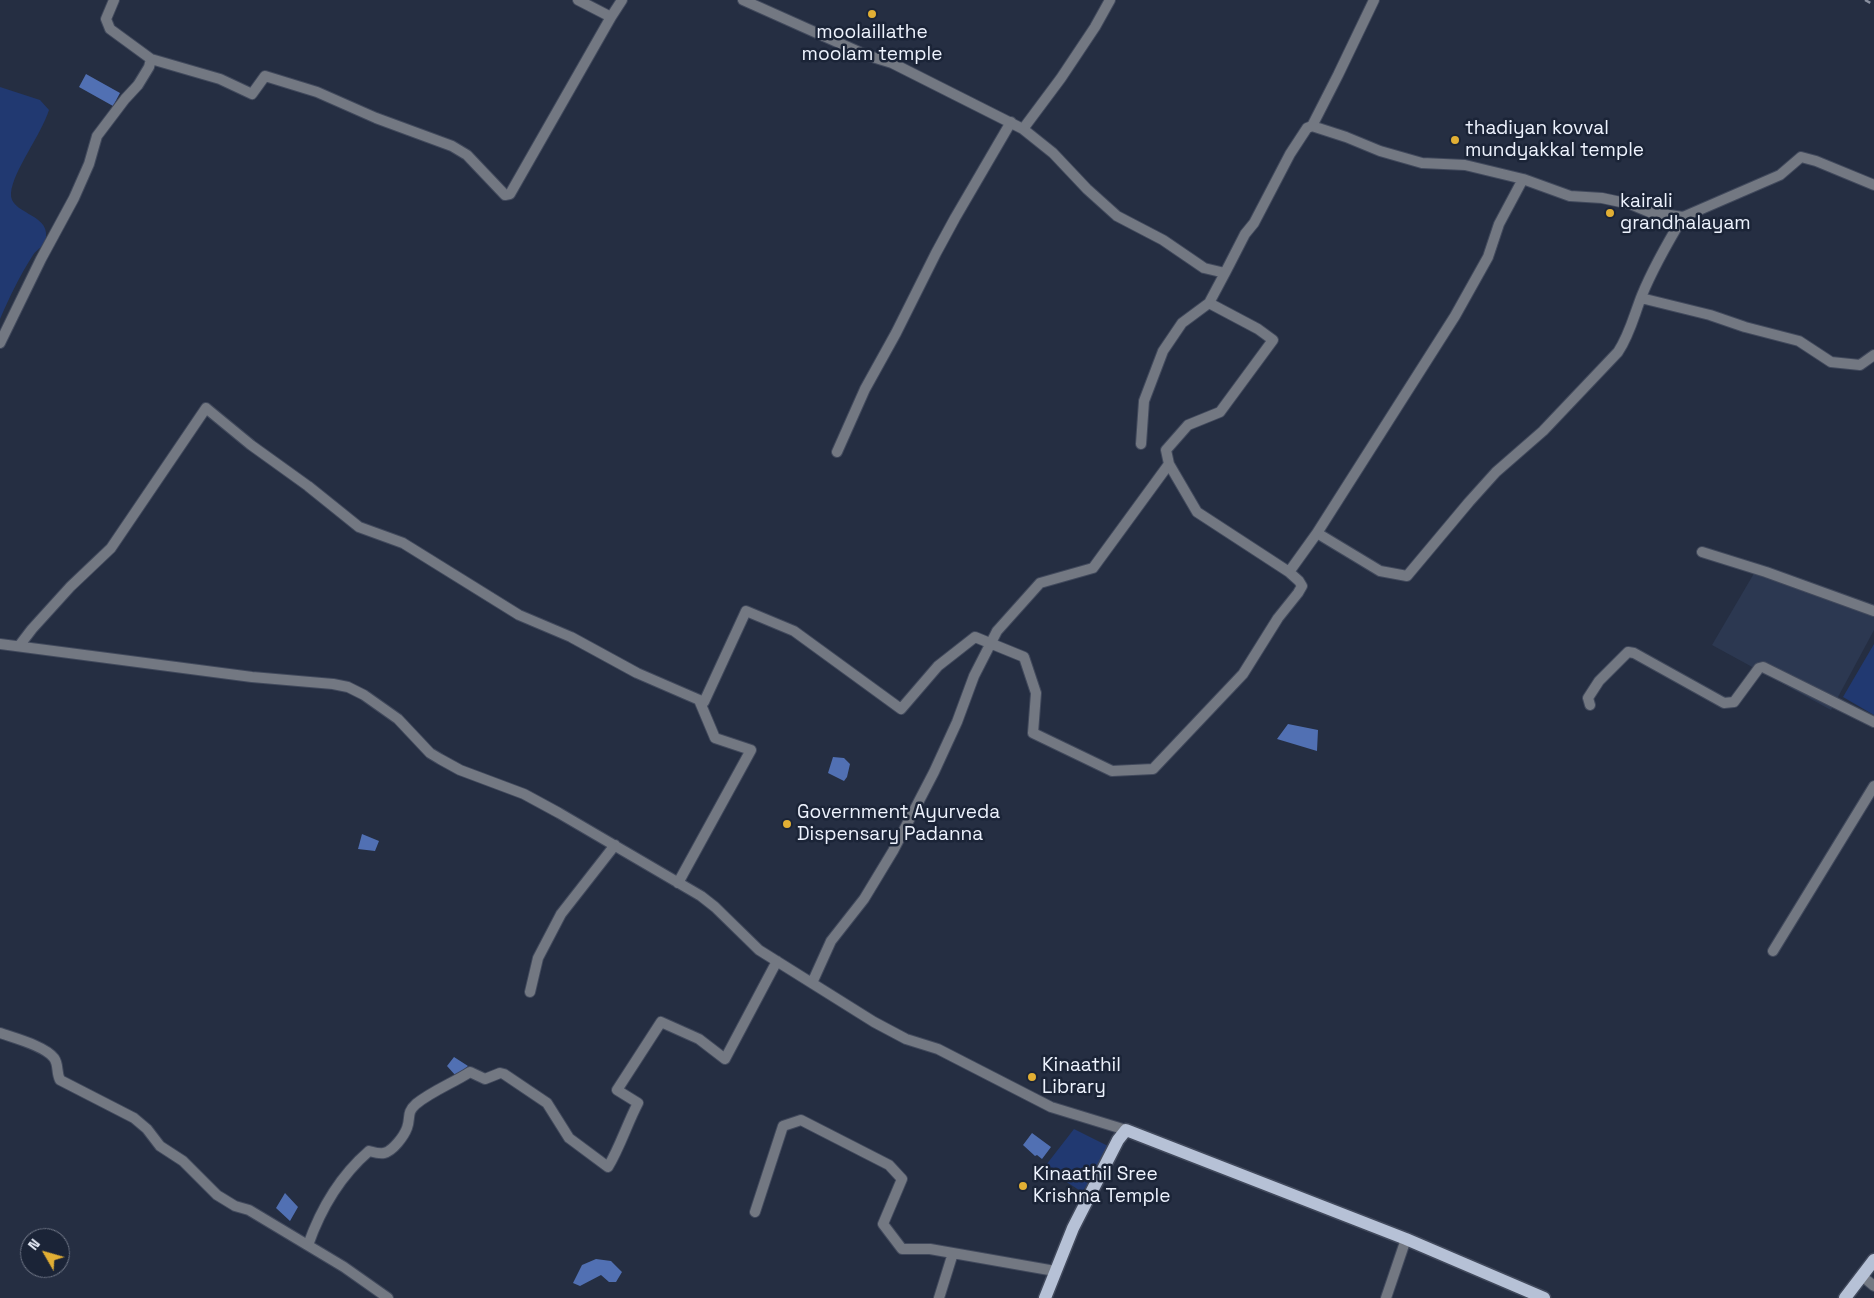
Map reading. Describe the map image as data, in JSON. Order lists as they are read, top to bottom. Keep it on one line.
{"places":["moolaillathe moolam temple","thadiyan kovval mundyakkal temple","kairali grandhalayam","Government Ayurveda Dispensary Padanna","Kinaathil Library","Kinaathil Sree Krishna Temple"],"north":"top left"}
